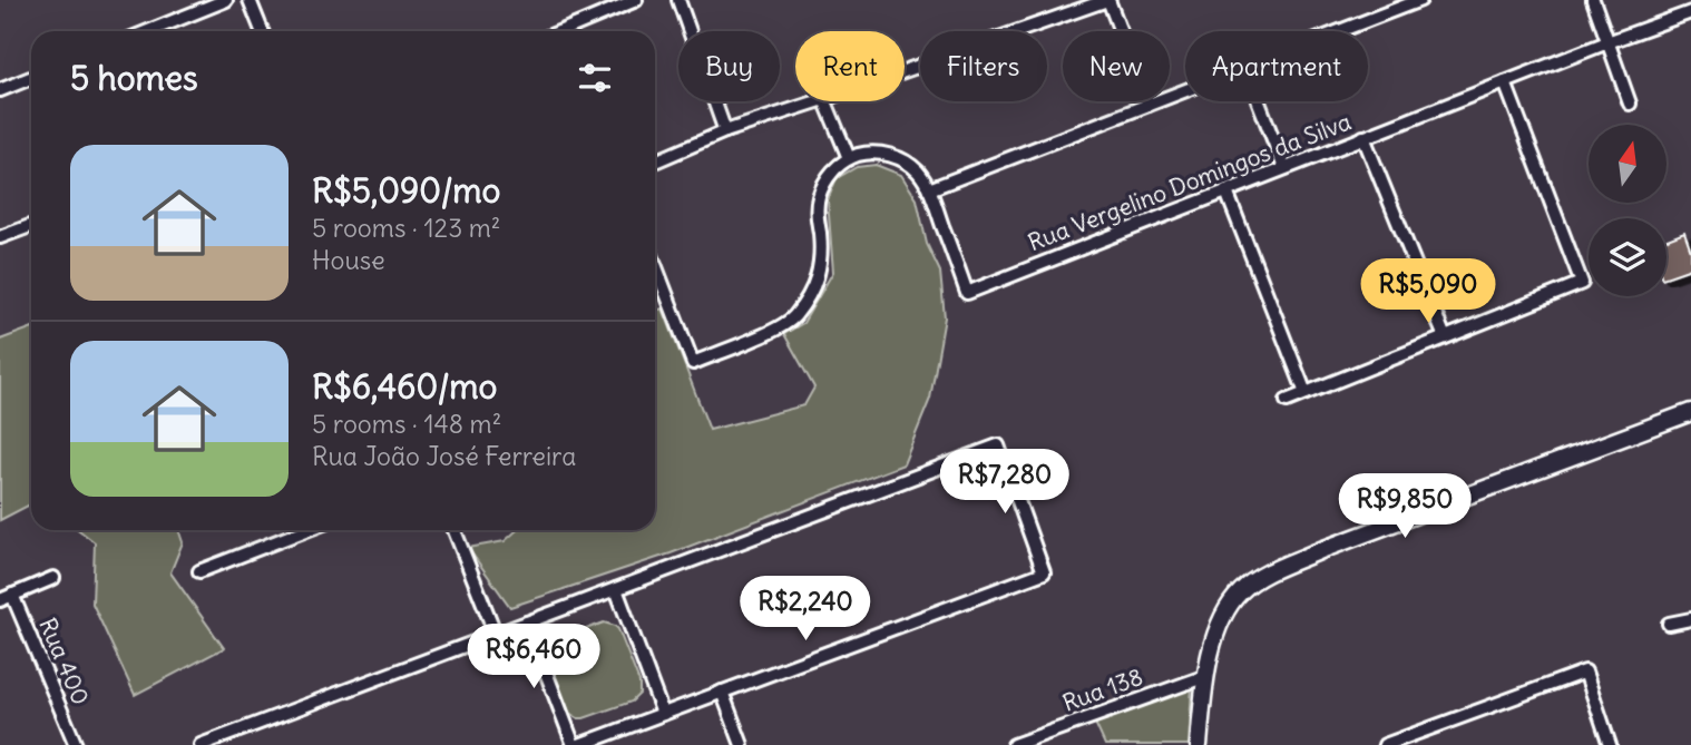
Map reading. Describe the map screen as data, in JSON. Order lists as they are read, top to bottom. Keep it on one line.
{"streets":{"street":["Rua Vergelino Domingos da Silva","Rua 400","Rua 138"]},"north":"top","page":{"chip":["Buy","Rent","Filters","New","Apartment"],"heading":"5 homes","list":[{"name":"R$5,090/mo","note":"5 rooms · 123 m² · House"},{"name":"R$6,460/mo","note":"5 rooms · 148 m² · Rua João José Ferreira"}],"price":["R$5,090","R$7,280","R$9,850","R$2,240","R$6,460"]}}
